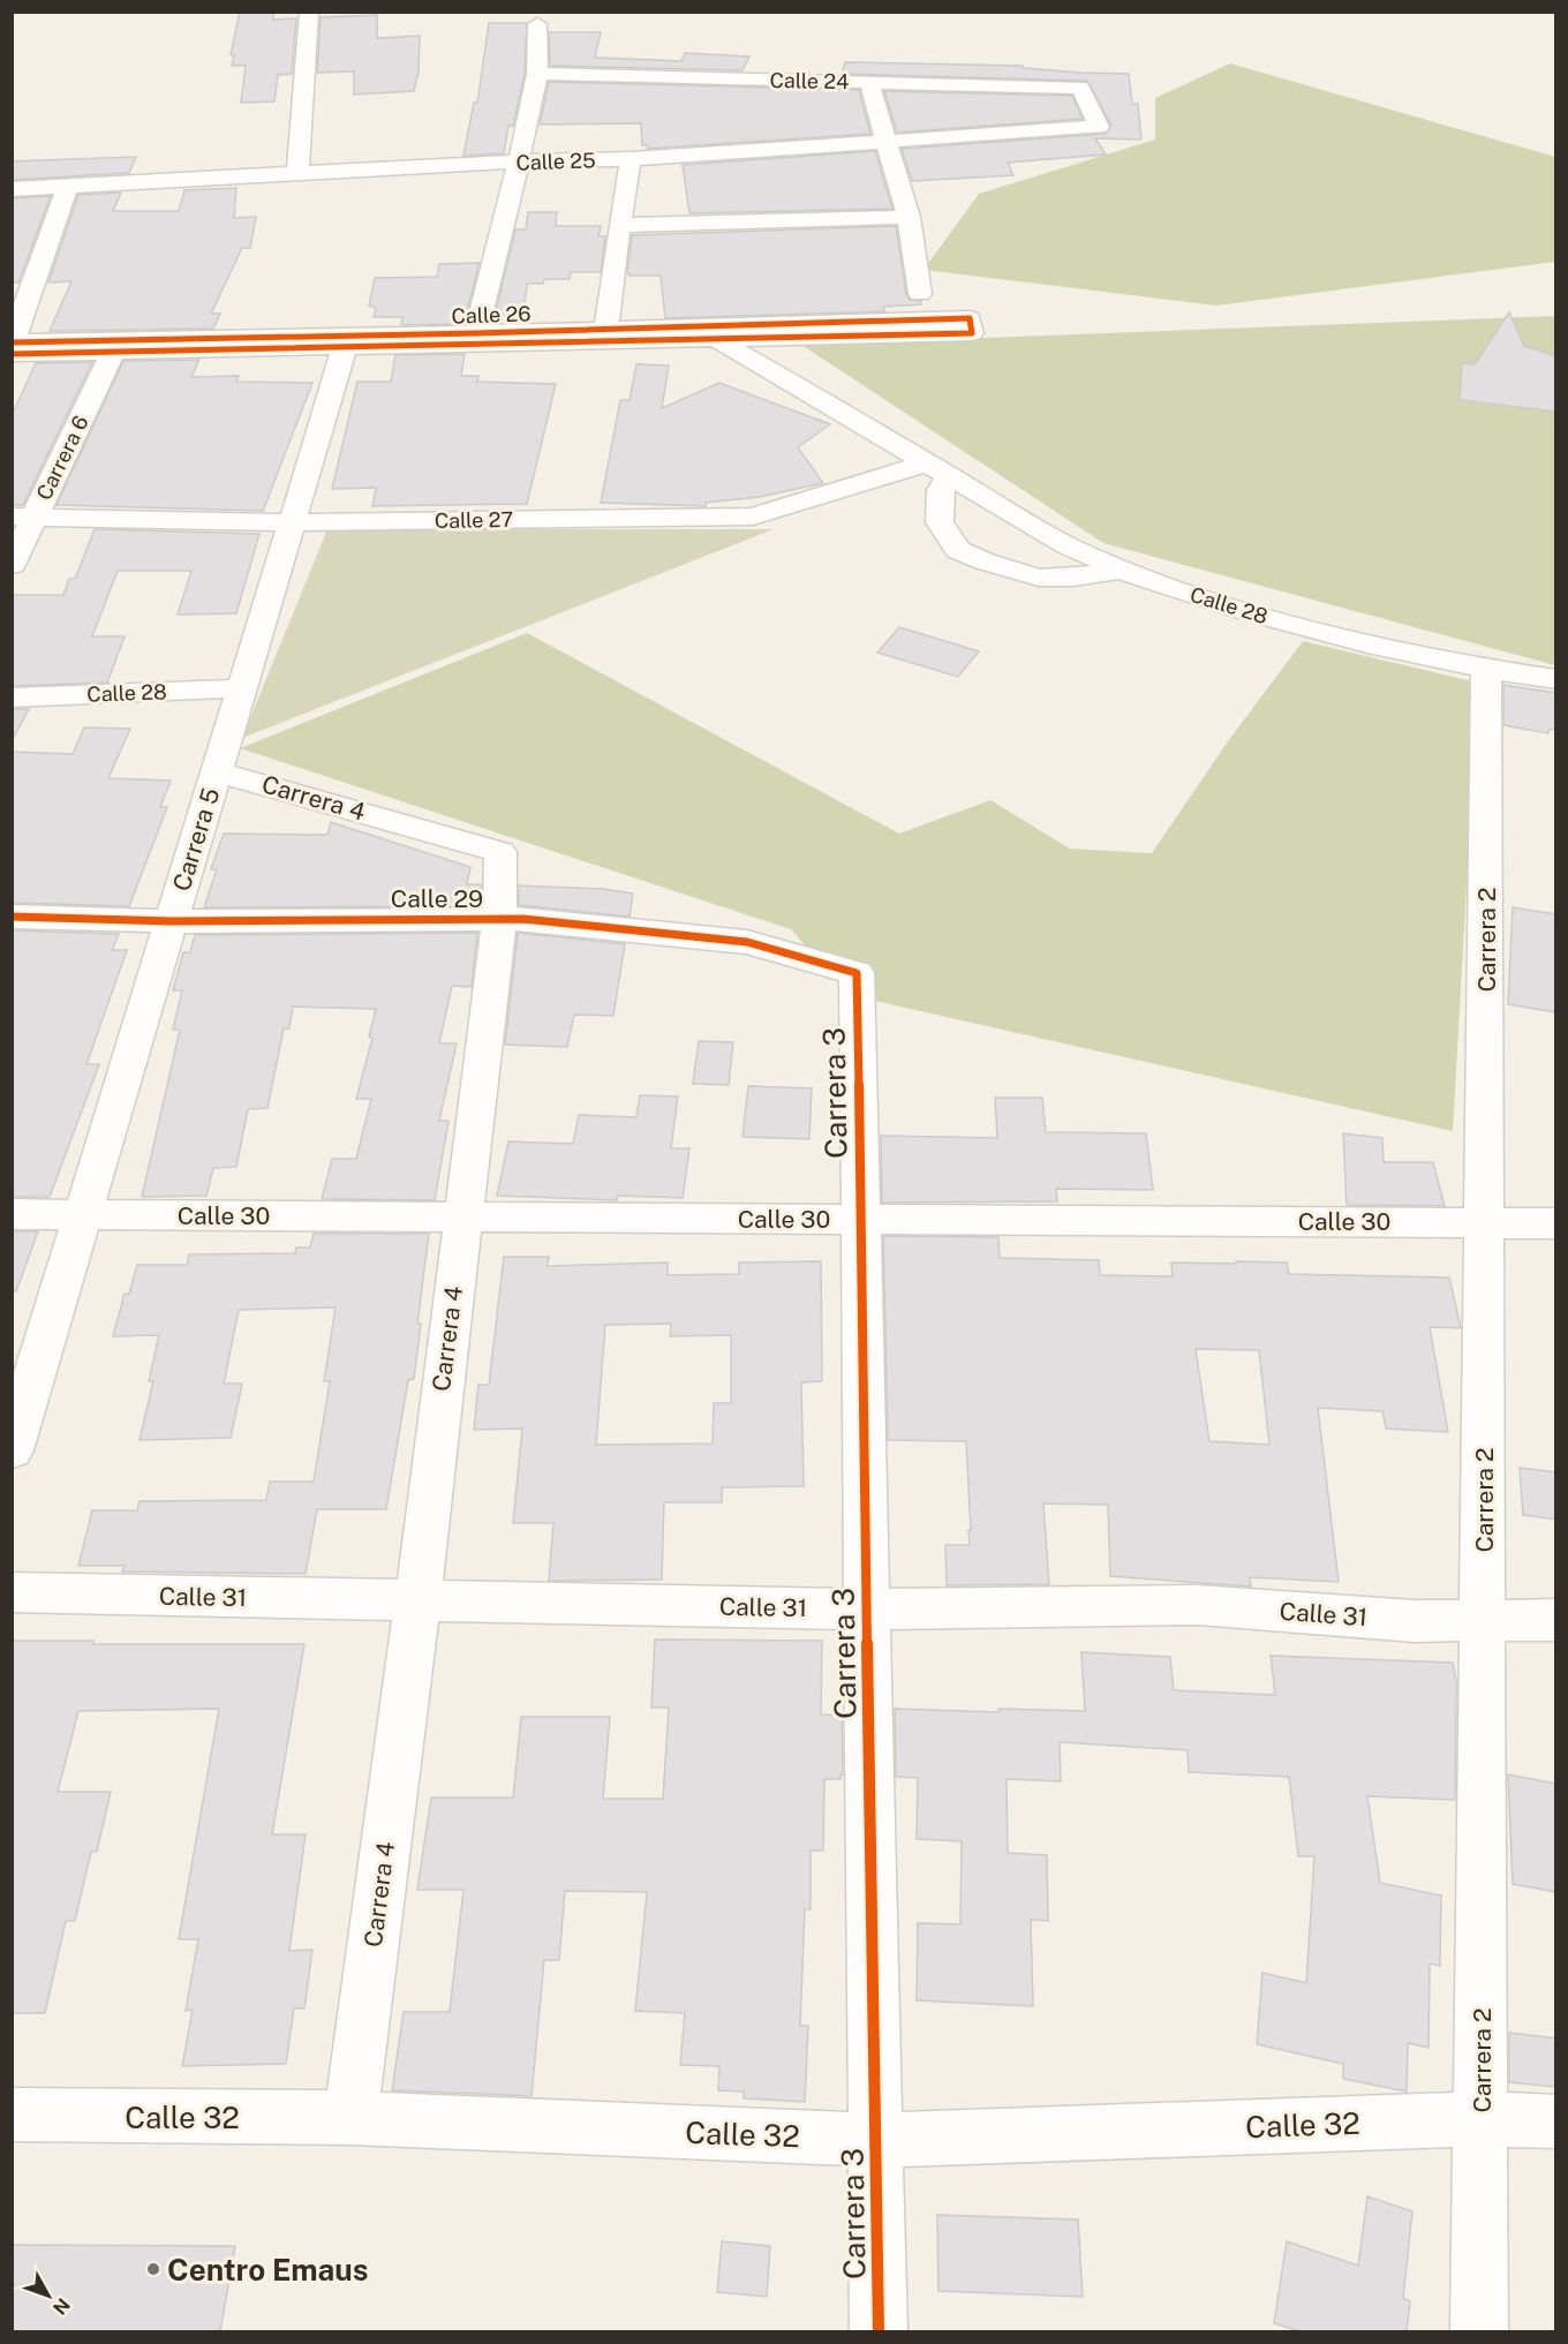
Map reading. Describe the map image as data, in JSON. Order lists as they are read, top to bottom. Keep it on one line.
{"streets":{"street":["Calle 24","Calle 25","Calle 26","Carrera 6","Calle 27","Calle 28","Carrera 4","Carrera 5","Calle 29","Carrera 2","Carrera 3","Calle 30","Calle 31","Calle 32"]},"crossings":[["Calle 24","Calle 25"],["Calle 26","Carrera 6"],["Calle 26","Calle 28"],["Calle 26","Carrera 5"],["Carrera 6","Calle 27"],["Calle 27","Calle 28"],["Calle 27","Carrera 5"],["Calle 28","Carrera 5"],["Calle 28","Carrera 2"],["Carrera 4","Carrera 5"],["Carrera 4","Calle 29"],["Carrera 4","Calle 30"],["Carrera 4","Calle 31"],["Carrera 4","Calle 32"],["Carrera 5","Calle 29"],["Carrera 5","Calle 30"],["Calle 29","Carrera 3"],["Carrera 2","Calle 30"],["Carrera 2","Calle 31"],["Carrera 2","Calle 32"],["Carrera 3","Calle 30"],["Carrera 3","Calle 31"],["Carrera 3","Calle 32"]],"places":["Centro Emaus"],"north":"bottom right"}
